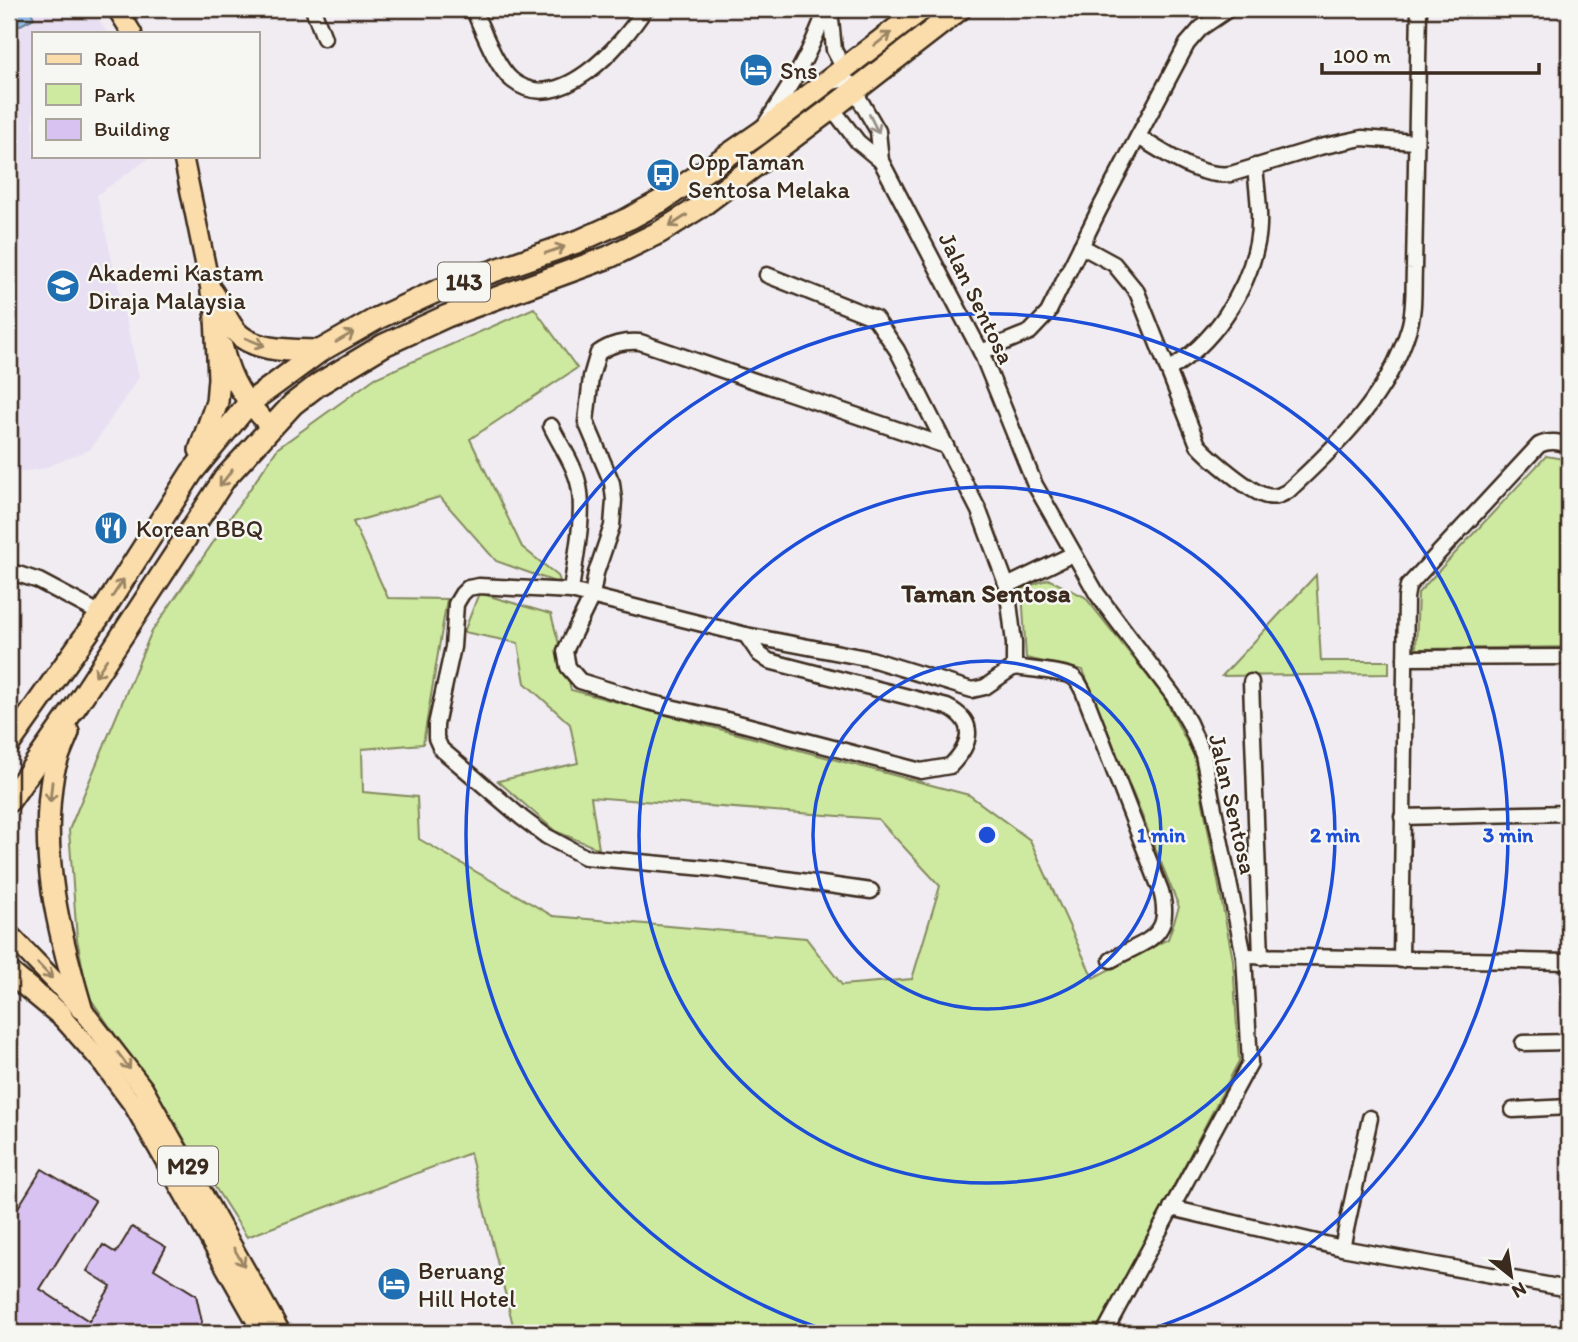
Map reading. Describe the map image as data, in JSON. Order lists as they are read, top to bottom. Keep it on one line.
{"streets":{"highway":["143"],"main road":["M29"],"street":["Jalan Sentosa"]},"crossings":[["143","Jalan Sentosa"]],"districts":["Taman Sentosa"],"places":{"hotel":["Sns","Beruang Hill Hotel"],"bus stop":["Opp Taman Sentosa Melaka"],"school or university":["Akademi Kastam Diraja Malaysia"],"restaurant":["Korean BBQ"]},"legend":["Road","Park","Building"],"scale_bar":"100 m","north":"bottom right","rings":["1 min","2 min","3 min"]}
